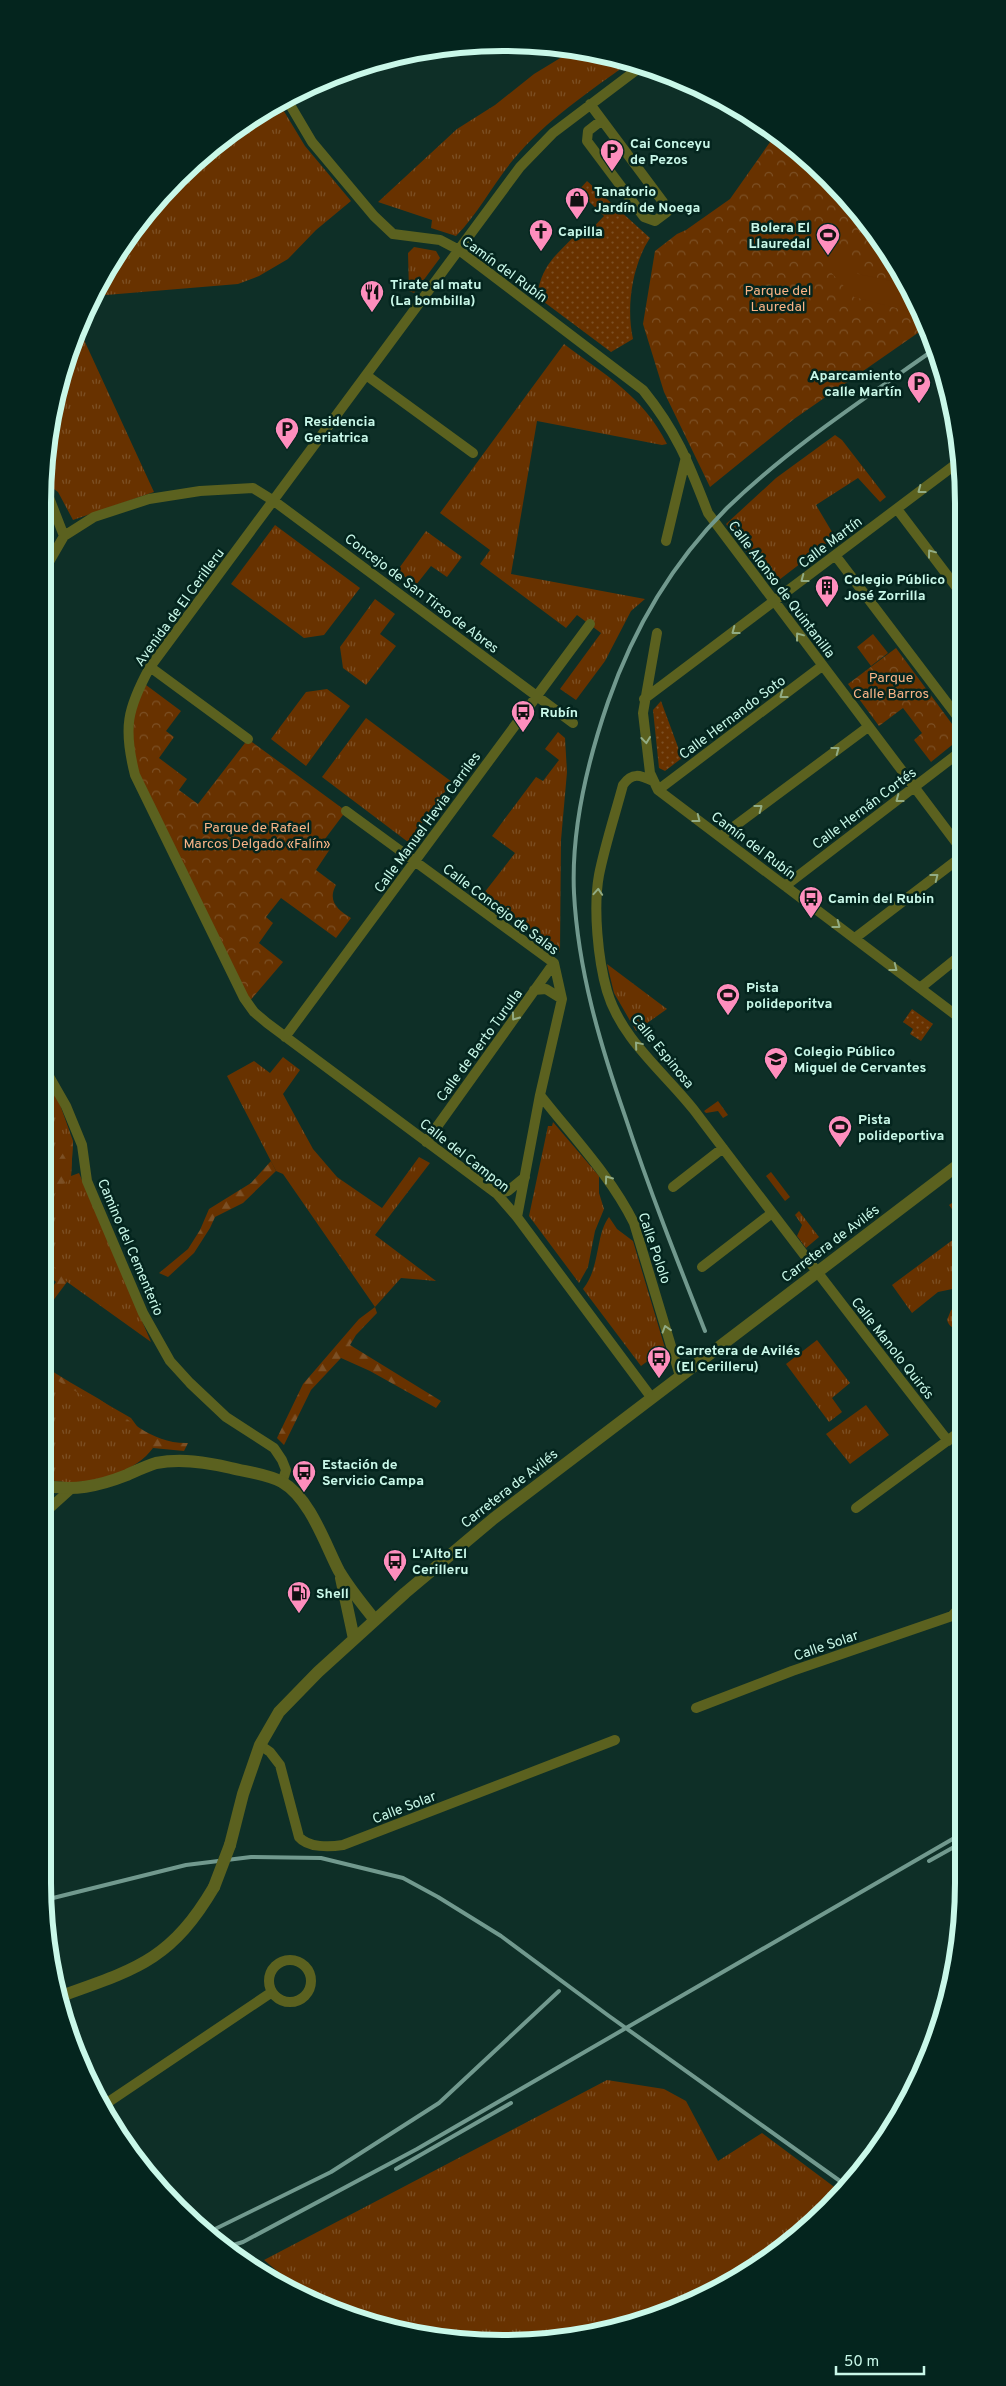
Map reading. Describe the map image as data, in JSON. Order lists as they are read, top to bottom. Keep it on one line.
{"streets":{"street":["Camín del Rubín","Calle Martín","Calle Alonso de Quintanilla","Concejo de San Tirso de Abres","Avenida de El Cerilleru","Calle Hernando Soto","Calle Hernán Cortés","Calle Manuel Hevia Carriles","Calle Concejo de Salas","Calle de Berto Turulla","Calle Espinosa","Calle del Campon","Carretera de Avilés","Camino del Cementerio","Calle Pololo","Calle Manolo Quirós","Calle Solar"]},"crossings":[["Camín del Rubín","Calle Alonso de Quintanilla"],["Camín del Rubín","Avenida de El Cerilleru"],["Camín del Rubín","Calle Hernando Soto"],["Camín del Rubín","Calle Hernán Cortés"],["Camín del Rubín","Calle Espinosa"],["Calle Martín","Calle Alonso de Quintanilla"],["Calle Alonso de Quintanilla","Calle Hernando Soto"],["Calle Alonso de Quintanilla","Calle Hernán Cortés"],["Concejo de San Tirso de Abres","Avenida de El Cerilleru"],["Concejo de San Tirso de Abres","Calle Manuel Hevia Carriles"],["Avenida de El Cerilleru","Calle Manuel Hevia Carriles"],["Avenida de El Cerilleru","Calle del Campon"],["Calle Hernando Soto","Calle Espinosa"],["Calle Manuel Hevia Carriles","Calle Concejo de Salas"],["Calle Manuel Hevia Carriles","Calle del Campon"],["Calle Concejo de Salas","Calle de Berto Turulla"],["Calle Concejo de Salas","Calle del Campon"],["Calle Concejo de Salas","Calle Pololo"],["Calle de Berto Turulla","Calle del Campon"],["Calle Espinosa","Carretera de Avilés"],["Calle Espinosa","Calle Manolo Quirós"],["Calle del Campon","Carretera de Avilés"],["Carretera de Avilés","Calle Pololo"],["Carretera de Avilés","Calle Manolo Quirós"],["Carretera de Avilés","Calle Solar"]],"one_way":["Calle Martín","Calle de Berto Turulla","Calle Espinosa","Calle Pololo"],"parks":["Parque del Lauredal","Parque Calle Barros","Parque de Rafael Marcos Delgado «Falín»"],"places":{"parking":["Cai Conceyu de Pezos","Aparcamiento calle Martín","Residencia Geriatrica"],"shop":["Tanatorio Jardín de Noega"],"church":["Capilla"],"sports":["Bolera El Llauredal","Pista polideporitva","Pista polideportiva"],"restaurant":["Tirate al matu (La bombilla)"],"building":["Colegio Público José Zorrilla"],"bus stop":["Rubín","Camin del Rubin","Carretera de Avilés (El Cerilleru)","Estación de Servicio Campa","L'Alto El Cerilleru"],"school or university":["Colegio Público Miguel de Cervantes"],"fuel station":["Shell"]},"scale_bar":"50 m"}
